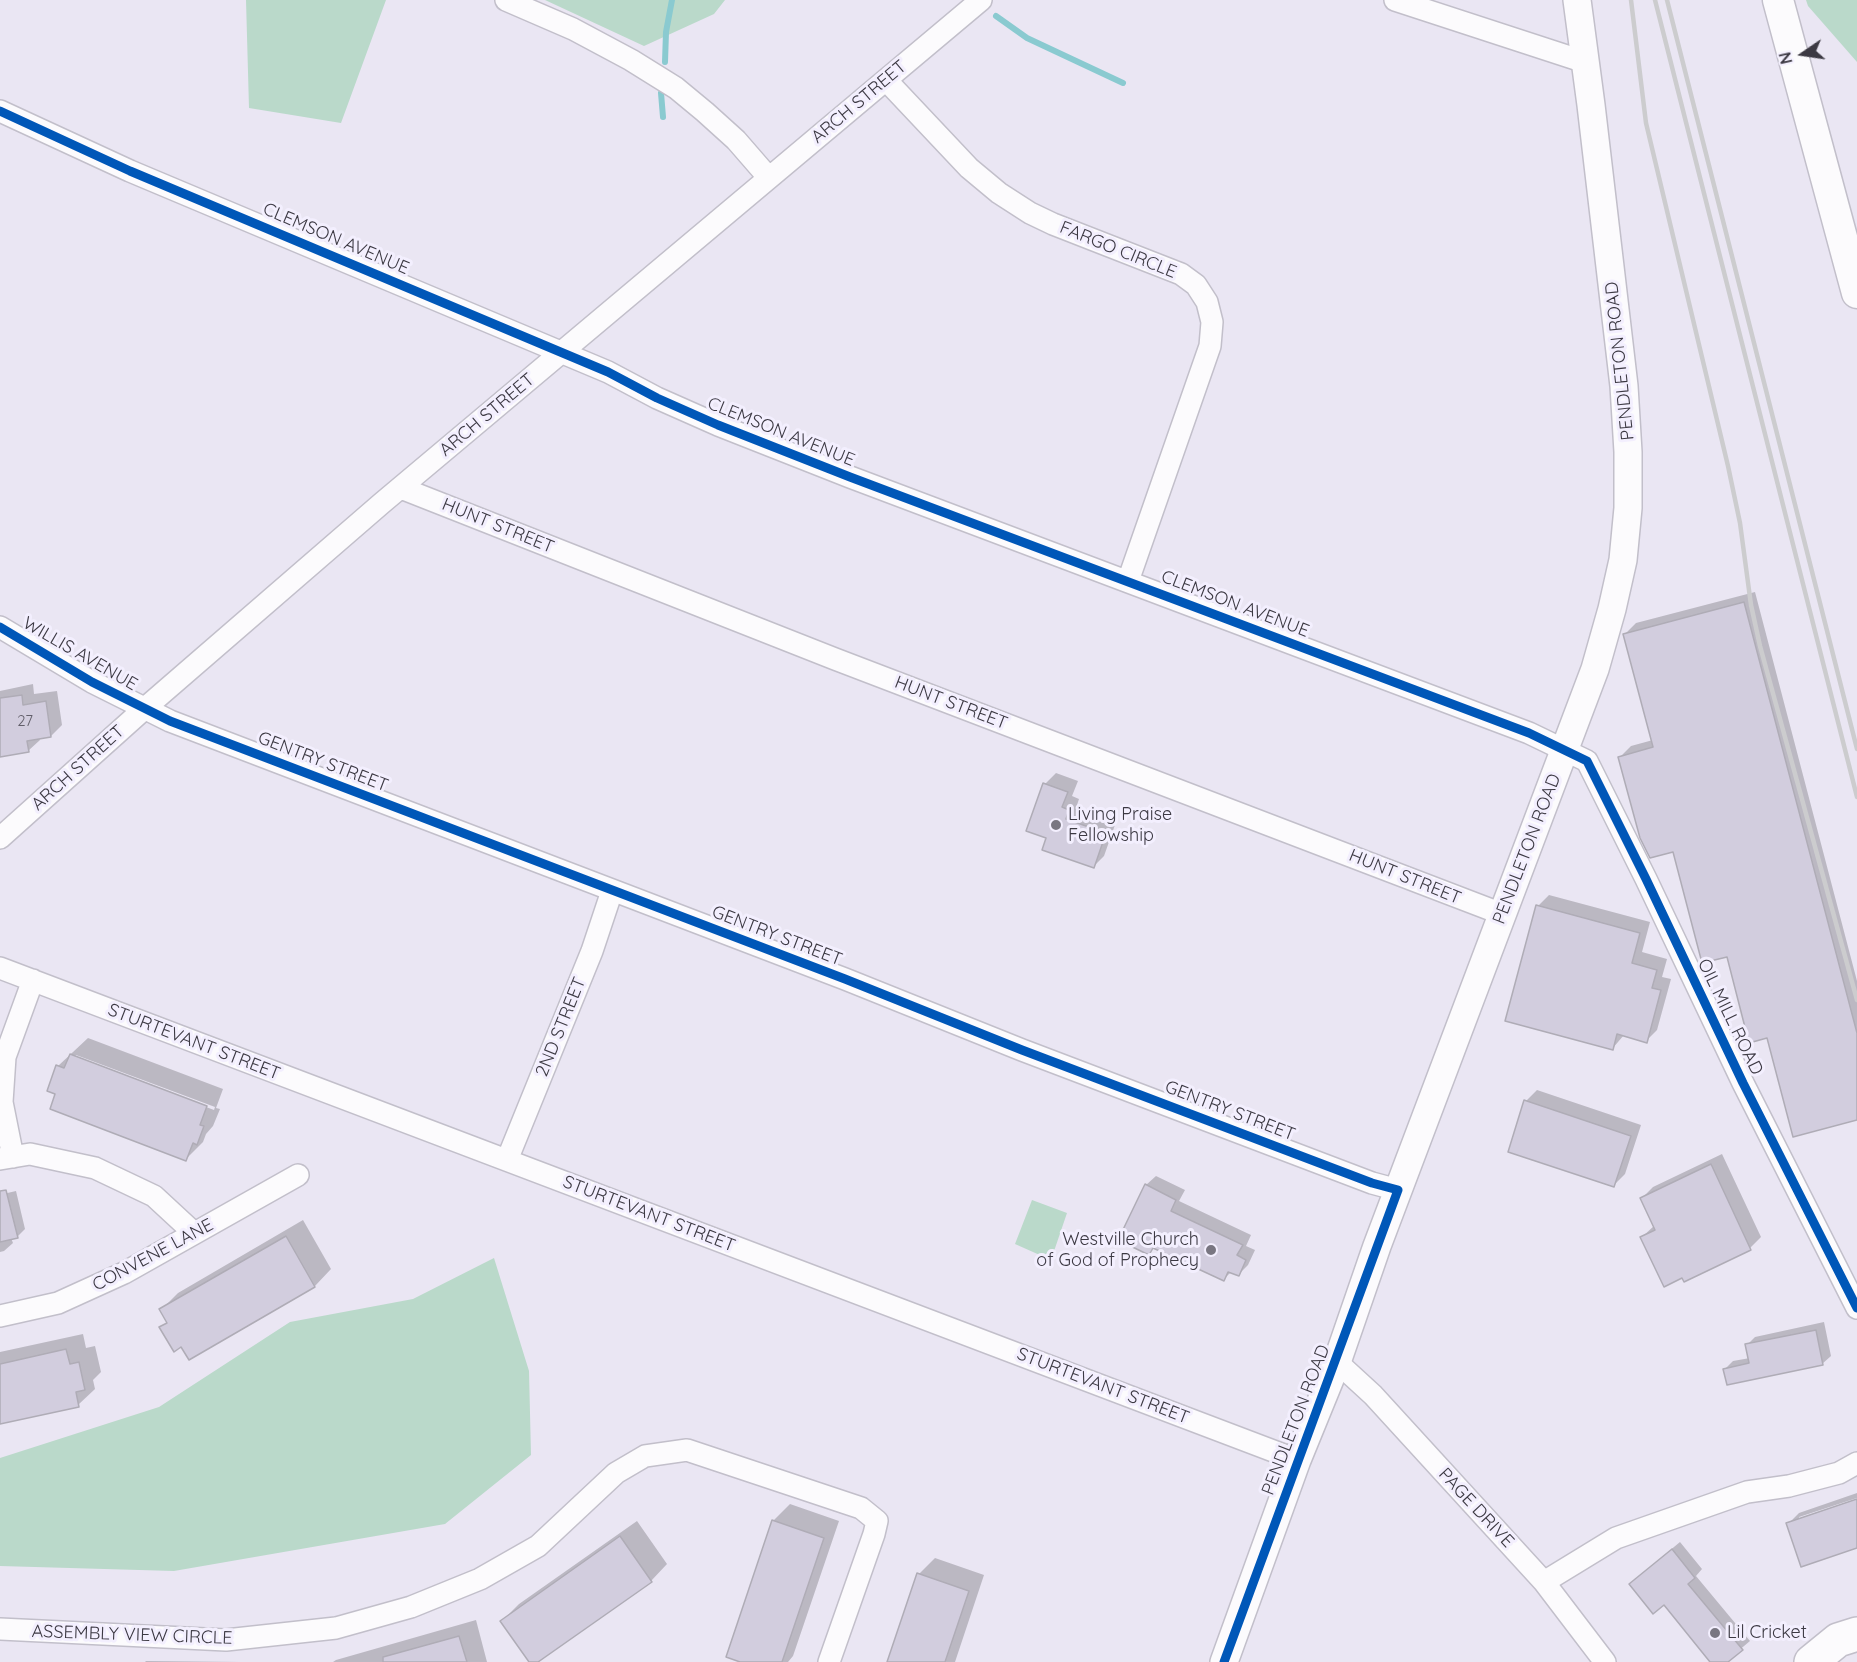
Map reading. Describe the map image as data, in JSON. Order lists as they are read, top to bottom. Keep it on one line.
{"streets":{"street":["ARCH STREET","CLEMSON AVENUE","FARGO CIRCLE","PENDLETON ROAD","HUNT STREET","WILLIS AVENUE","GENTRY STREET","OIL MILL ROAD","2ND STREET","STURTEVANT STREET","CONVENE LANE","PAGE DRIVE","ASSEMBLY VIEW CIRCLE"]},"crossings":[["ARCH STREET","CLEMSON AVENUE"],["ARCH STREET","FARGO CIRCLE"],["ARCH STREET","HUNT STREET"],["ARCH STREET","WILLIS AVENUE"],["ARCH STREET","GENTRY STREET"],["CLEMSON AVENUE","FARGO CIRCLE"],["CLEMSON AVENUE","PENDLETON ROAD"],["CLEMSON AVENUE","OIL MILL ROAD"],["PENDLETON ROAD","HUNT STREET"],["PENDLETON ROAD","GENTRY STREET"],["PENDLETON ROAD","OIL MILL ROAD"],["PENDLETON ROAD","STURTEVANT STREET"],["PENDLETON ROAD","PAGE DRIVE"],["WILLIS AVENUE","GENTRY STREET"],["GENTRY STREET","2ND STREET"],["2ND STREET","STURTEVANT STREET"]],"places":["Living Praise Fellowship","Westville Church of God of Prophecy","Lil Cricket"],"house_numbers":["27"],"north":"left"}
